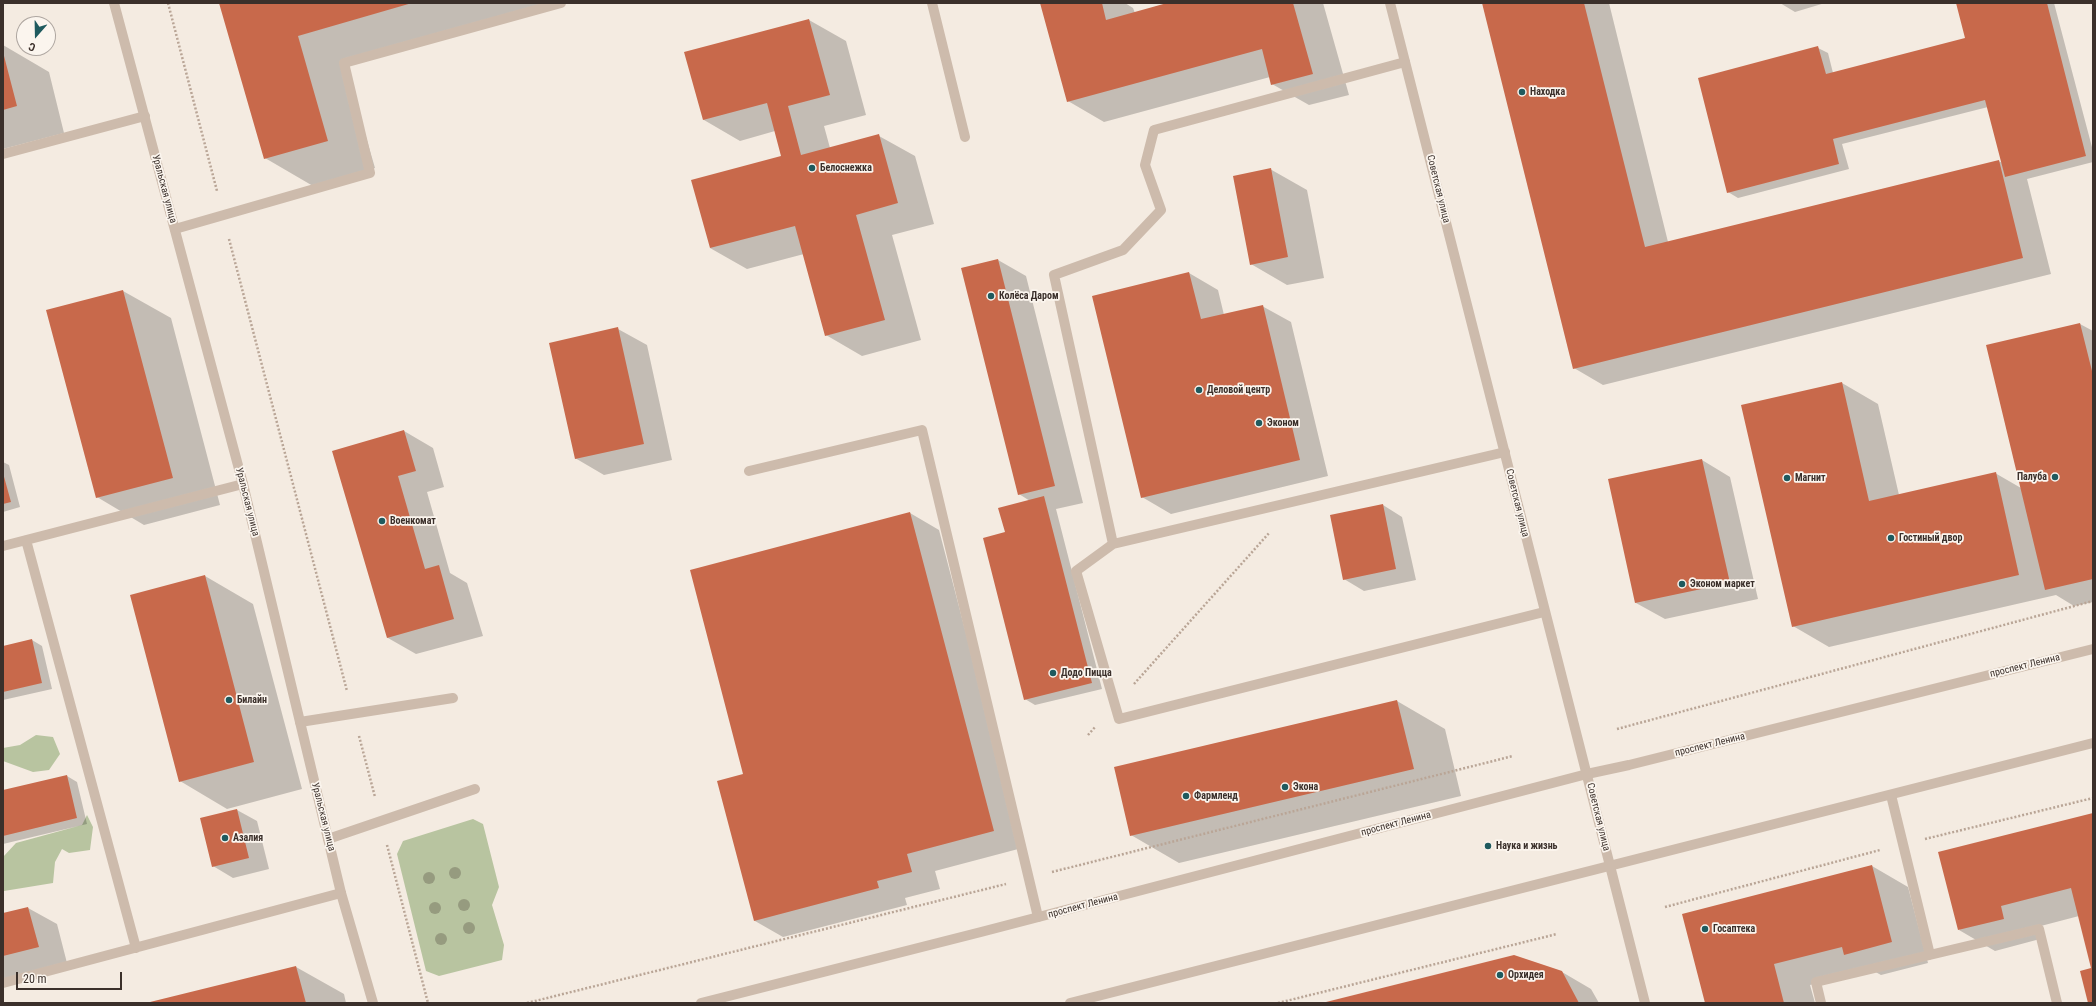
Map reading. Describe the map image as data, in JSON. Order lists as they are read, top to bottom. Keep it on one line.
{"streets":{"street":["Уральская улица","Советская улица","проспект Ленина"]},"crossings":[["Советская улица","проспект Ленина"]],"places":["Находка","Белоснежка","Колёса Даром","Деловой центр","Эконом","Палуба","Магнит","Военкомат","Гостиный двор","Эконом маркет","Додо Пицца","Билайн","Экона","Фармленд","Азалия","Наука и жизнь","Госаптека","Орхидея"],"scale_bar":"20 m","north":"bottom"}
